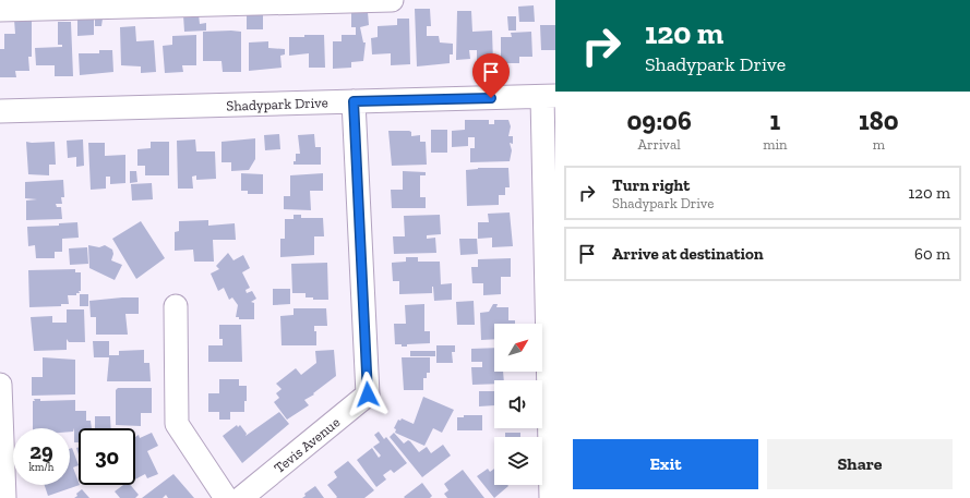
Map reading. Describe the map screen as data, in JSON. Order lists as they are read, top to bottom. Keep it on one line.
{"streets":{"street":["Shadypark Drive","Tevis Avenue"]},"crossings":[["Shadypark Drive","Tevis Avenue"]],"north":"top right","page":{"turn":["120 m","Shadypark Drive"],"eta":["09:06","Arrival","1","min","180","m"],"list":[{"name":"Turn right","note":"Shadypark Drive","value":"120 m"},{"name":"Arrive at destination","value":"60 m"}],"speed":"29 km/h","limit":"30","buttons":["Exit","Share"]}}
